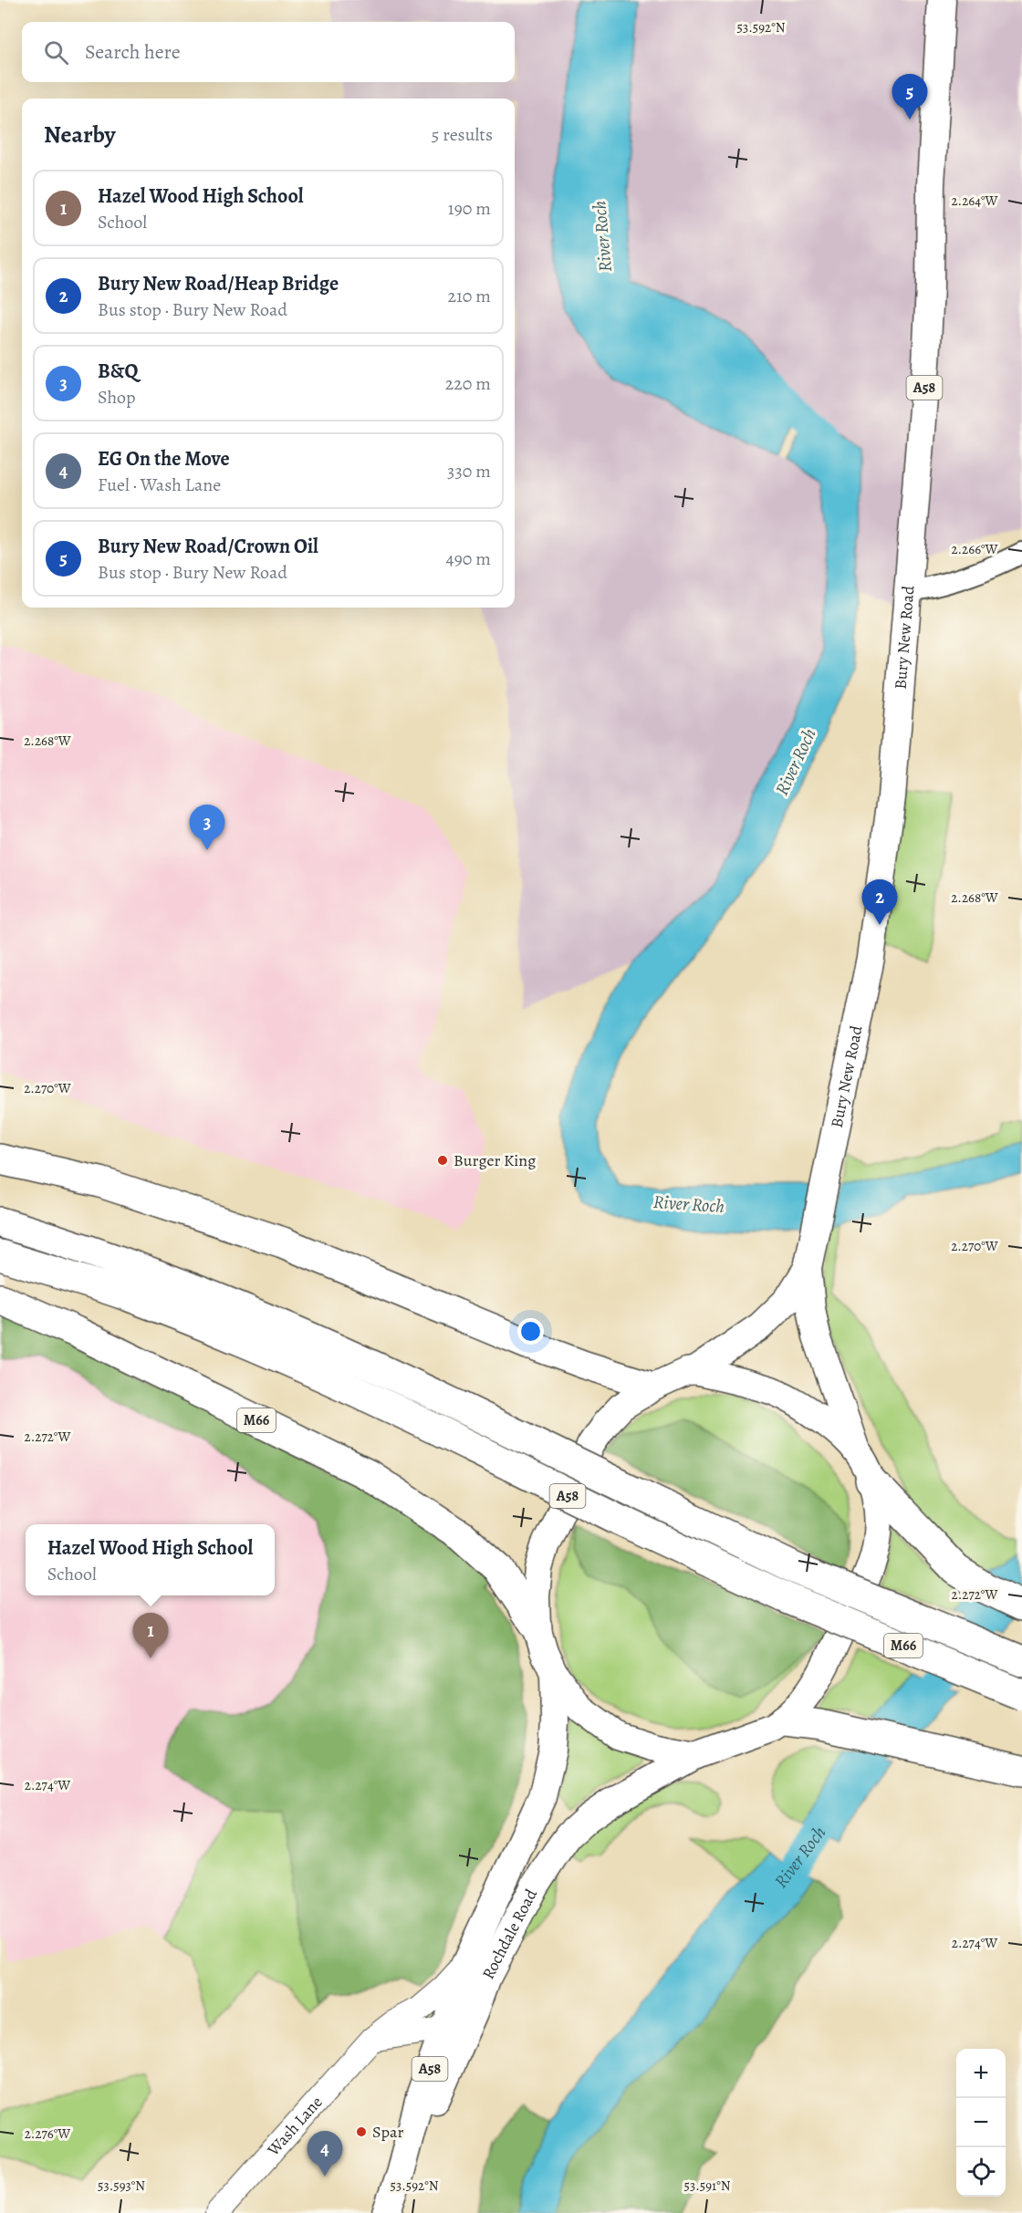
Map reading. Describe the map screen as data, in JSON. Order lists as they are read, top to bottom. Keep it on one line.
{"streets":{"highway":["A58","Bury New Road","M66","Rochdale Road"],"main road":["Wash Lane"]},"crossings":[["A58","Bury New Road"],["A58","M66"],["A58","Rochdale Road"],["Rochdale Road","Wash Lane"]],"water":["River Roch"],"places":["Burger King","Spar"],"page":{"search":"Search here","pins":["5","3","2","1","4"],"heading":["Nearby","5 results"],"list":[{"mark":"1","name":"Hazel Wood High School","note":"School","value":"190 m"},{"mark":"2","name":"Bury New Road/Heap Bridge","note":"Bus stop · Bury New Road","value":"210 m"},{"mark":"3","name":"B&Q","note":"Shop","value":"220 m"},{"mark":"4","name":"EG On the Move","note":"Fuel · Wash Lane","value":"330 m"},{"mark":"5","name":"Bury New Road/Crown Oil","note":"Bus stop · Bury New Road","value":"490 m"}],"popup":["Hazel Wood High School","School"],"map_buttons":["+","−"]},"coordinates":["53.592°N","2.264°W","2.266°W","2.268°W","2.270°W","2.272°W","2.274°W","2.276°W","53.593°N","53.591°N"]}
